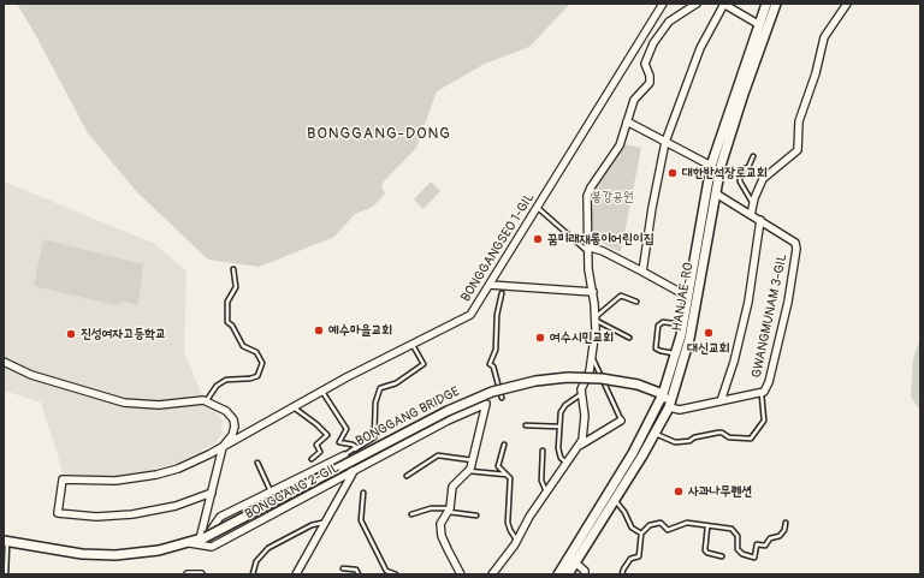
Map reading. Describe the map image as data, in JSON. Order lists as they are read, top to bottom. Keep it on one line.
{"streets":{"street":["BONGGANGSEO 1-GIL","HANJAE-RO","GWANGMUNAM 3-GIL","BONGGANG BRIDGE","BONGGANG 2-GIL"]},"crossings":[["HANJAE-RO","GWANGMUNAM 3-GIL"],["HANJAE-RO","BONGGANG BRIDGE"],["BONGGANG BRIDGE","BONGGANG 2-GIL"]],"districts":["BONGGANG-DONG"],"parks":["봉강공원"],"places":["대한반석장로교회","꿈미래재롱이어린이집","예수마을교회","대신교회","진성여자고등학교","여수시민교회","사과나무펜션"]}
